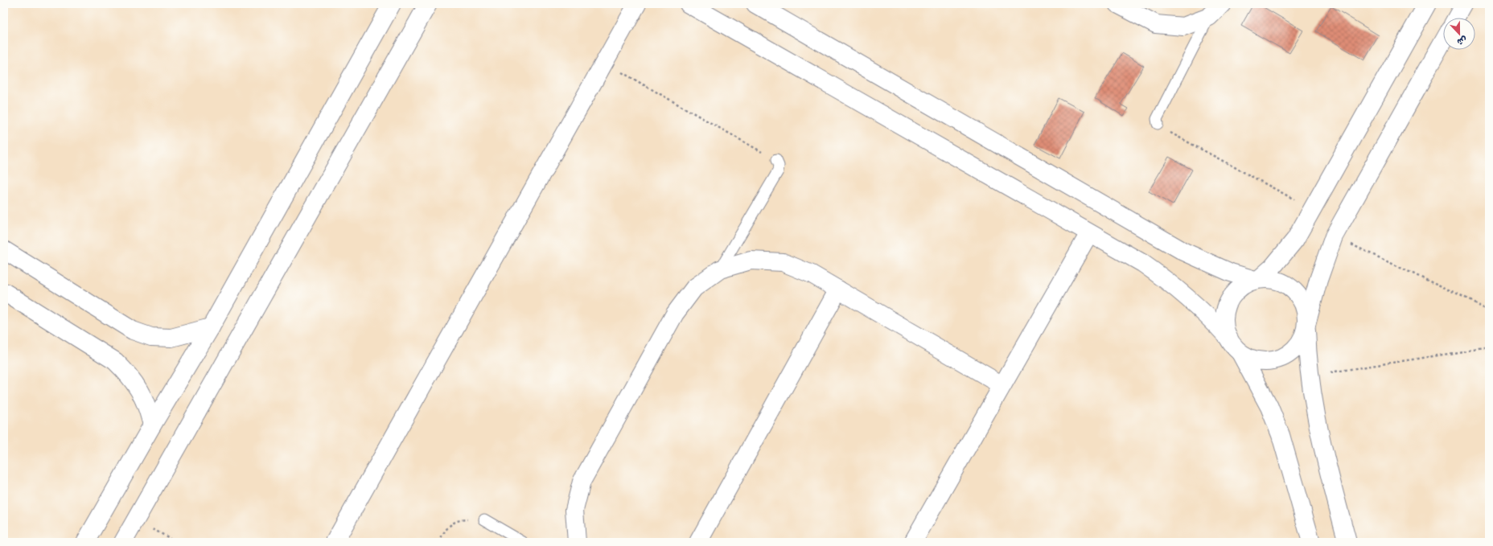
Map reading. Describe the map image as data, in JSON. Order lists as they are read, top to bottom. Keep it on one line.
{"north":"bottom"}
